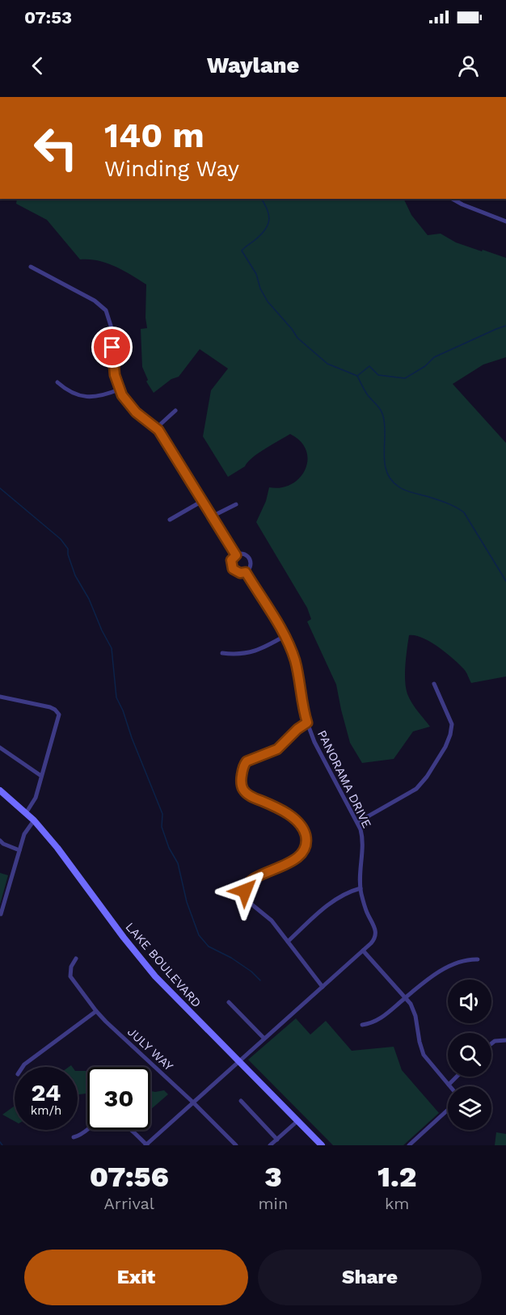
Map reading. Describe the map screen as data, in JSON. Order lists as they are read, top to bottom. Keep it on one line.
{"streets":{"main road":["LAKE BOULEVARD"],"street":["PANORAMA DRIVE","JULY WAY"]},"crossings":[["PANORAMA DRIVE","LAKE BOULEVARD"],["PANORAMA DRIVE","JULY WAY"]],"page":{"status":"07:53","header":"Waylane","turn":["140 m","Winding Way"],"speed":"24 km/h","limit":"30","eta":["07:56","Arrival","3","min","1.2","km"],"buttons":["Exit","Share"]}}
